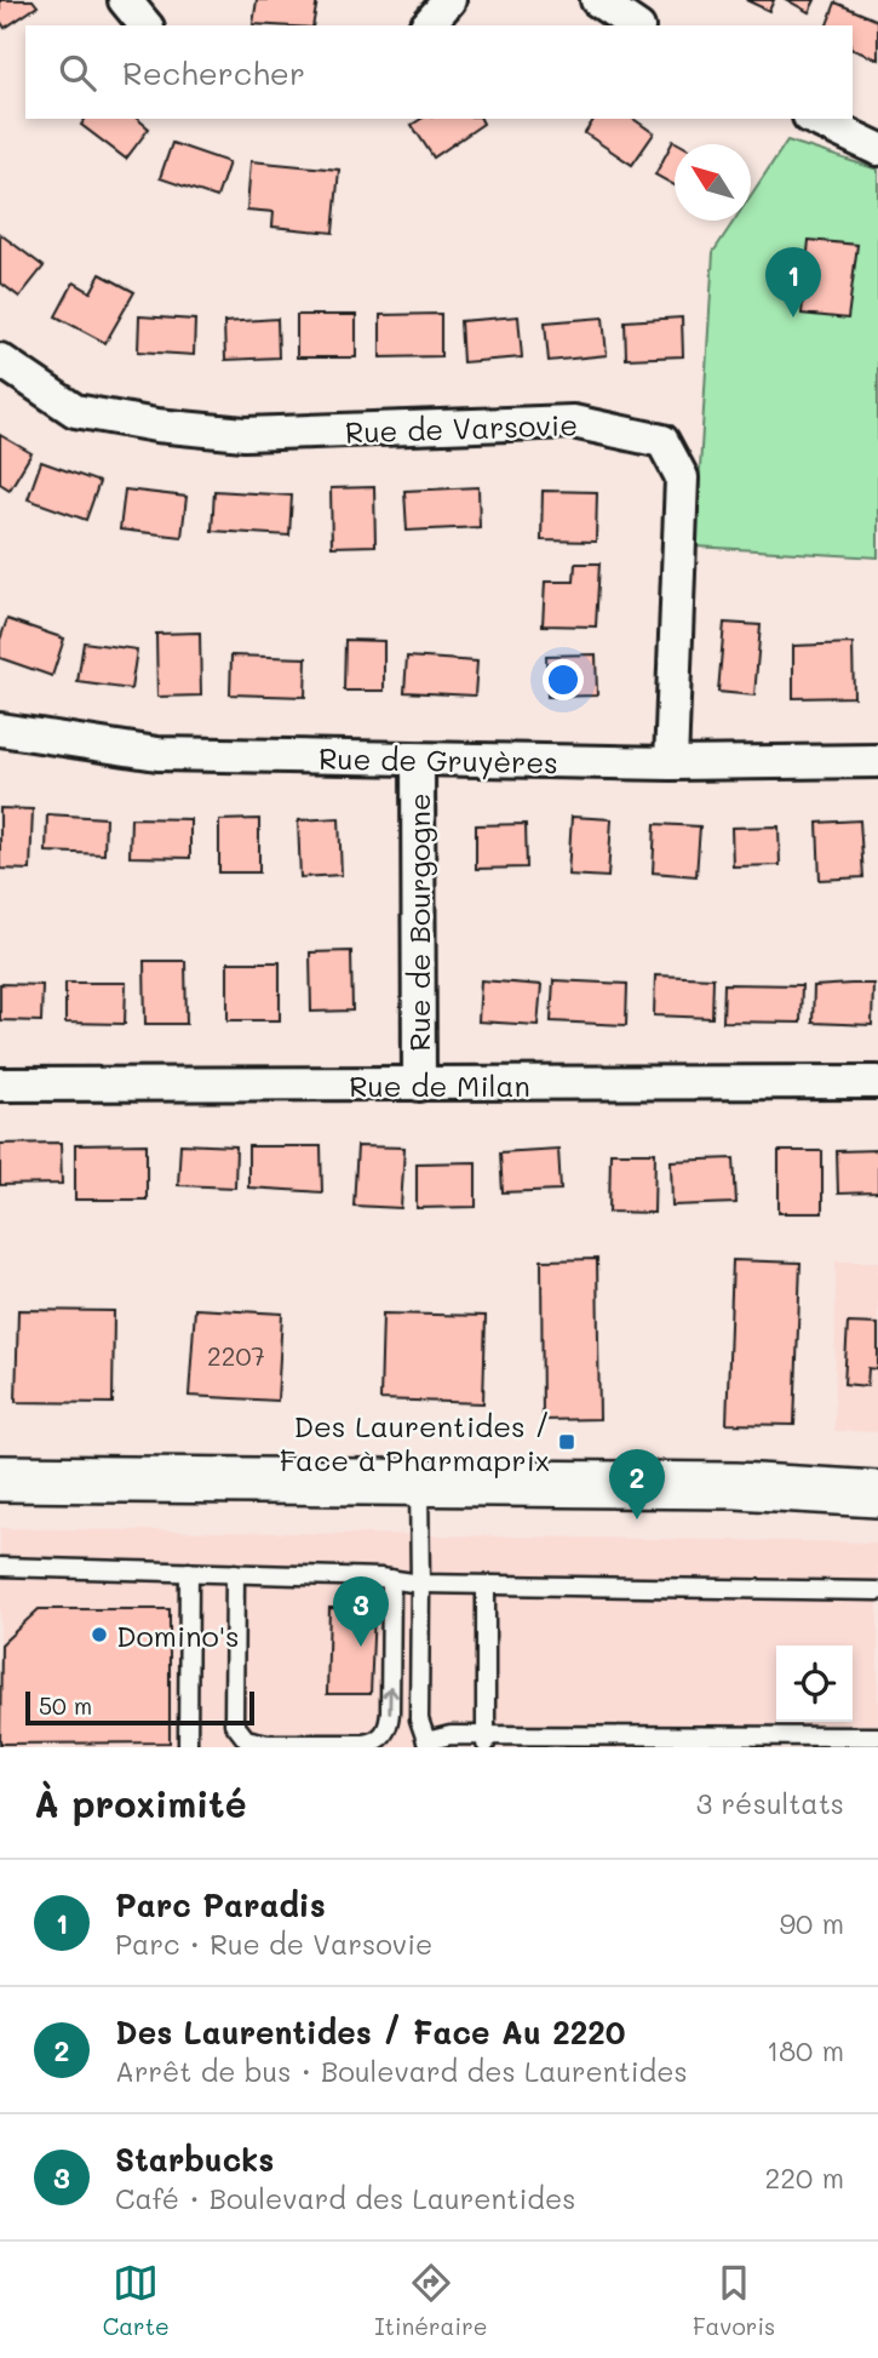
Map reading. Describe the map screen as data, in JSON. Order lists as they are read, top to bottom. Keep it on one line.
{"streets":{"street":["Rue de Varsovie","Rue de Gruyères","Rue de Bourgogne","Rue de Milan"]},"crossings":[["Rue de Varsovie","Rue de Gruyères"],["Rue de Gruyères","Rue de Bourgogne"],["Rue de Bourgogne","Rue de Milan"]],"places":{"transit":["Des Laurentides / Face à Pharmaprix"],"other":["Domino's"]},"house_numbers":["2207"],"scale_bar":"50 m","north":"top left","page":{"search":"Rechercher","pins":["1","2","3"],"scale":"50 m","heading":["À proximité","3 résultats"],"list":[{"mark":"1","name":"Parc Paradis","note":"Parc · Rue de Varsovie","value":"90 m"},{"mark":"2","name":"Des Laurentides / Face Au 2220","note":"Arrêt de bus · Boulevard des Laurentides","value":"180 m"},{"mark":"3","name":"Starbucks","note":"Café · Boulevard des Laurentides","value":"220 m"}],"nav":["Carte","Itinéraire","Favoris"]}}
